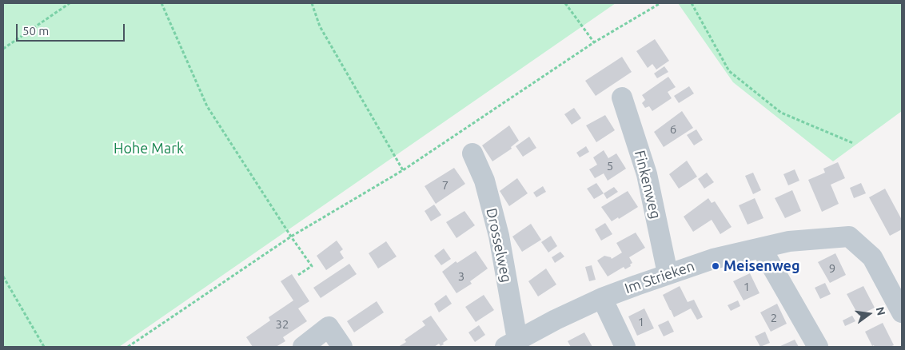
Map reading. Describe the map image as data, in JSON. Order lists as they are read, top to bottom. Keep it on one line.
{"streets":{"street":["Finkenweg","Drosselweg","Im Strieken"]},"crossings":[["Finkenweg","Im Strieken"],["Drosselweg","Im Strieken"]],"parks":["Hohe Mark"],"places":["Meisenweg"],"house_numbers":["6","5","7","9","3","1","2","1","32"],"scale_bar":"50 m","north":"right"}
